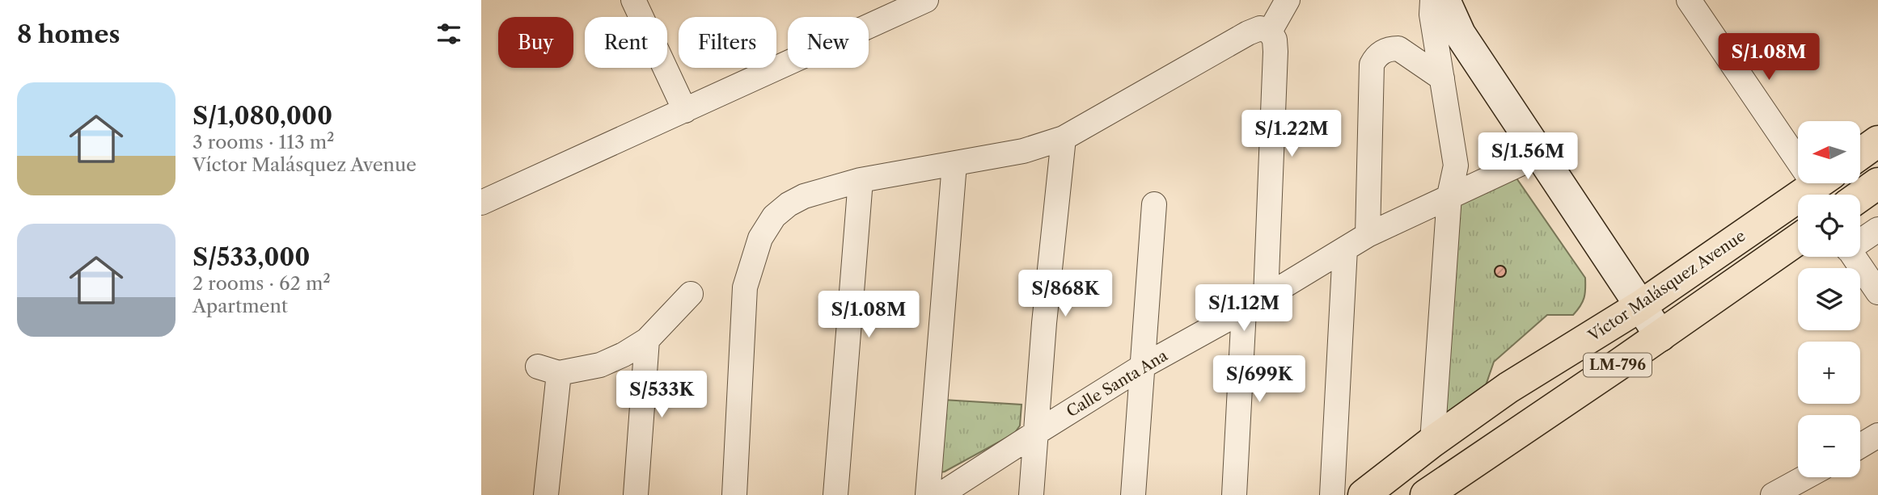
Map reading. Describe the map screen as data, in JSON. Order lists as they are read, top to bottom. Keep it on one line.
{"streets":{"main road":["Víctor Malásquez Avenue","LM-796"],"street":["Calle Santa Ana"]},"north":"left","page":{"heading":"8 homes","chip":["Buy","Rent","Filters","New"],"price":["S/1.08M","S/1.22M","S/1.56M","S/868K","S/1.12M","S/1.08M","S/699K","S/533K"],"list":[{"name":"S/1,080,000","note":"3 rooms · 113 m² · Víctor Malásquez Avenue"},{"name":"S/533,000","note":"2 rooms · 62 m² · Apartment"}],"map_buttons":["+","−"]}}
